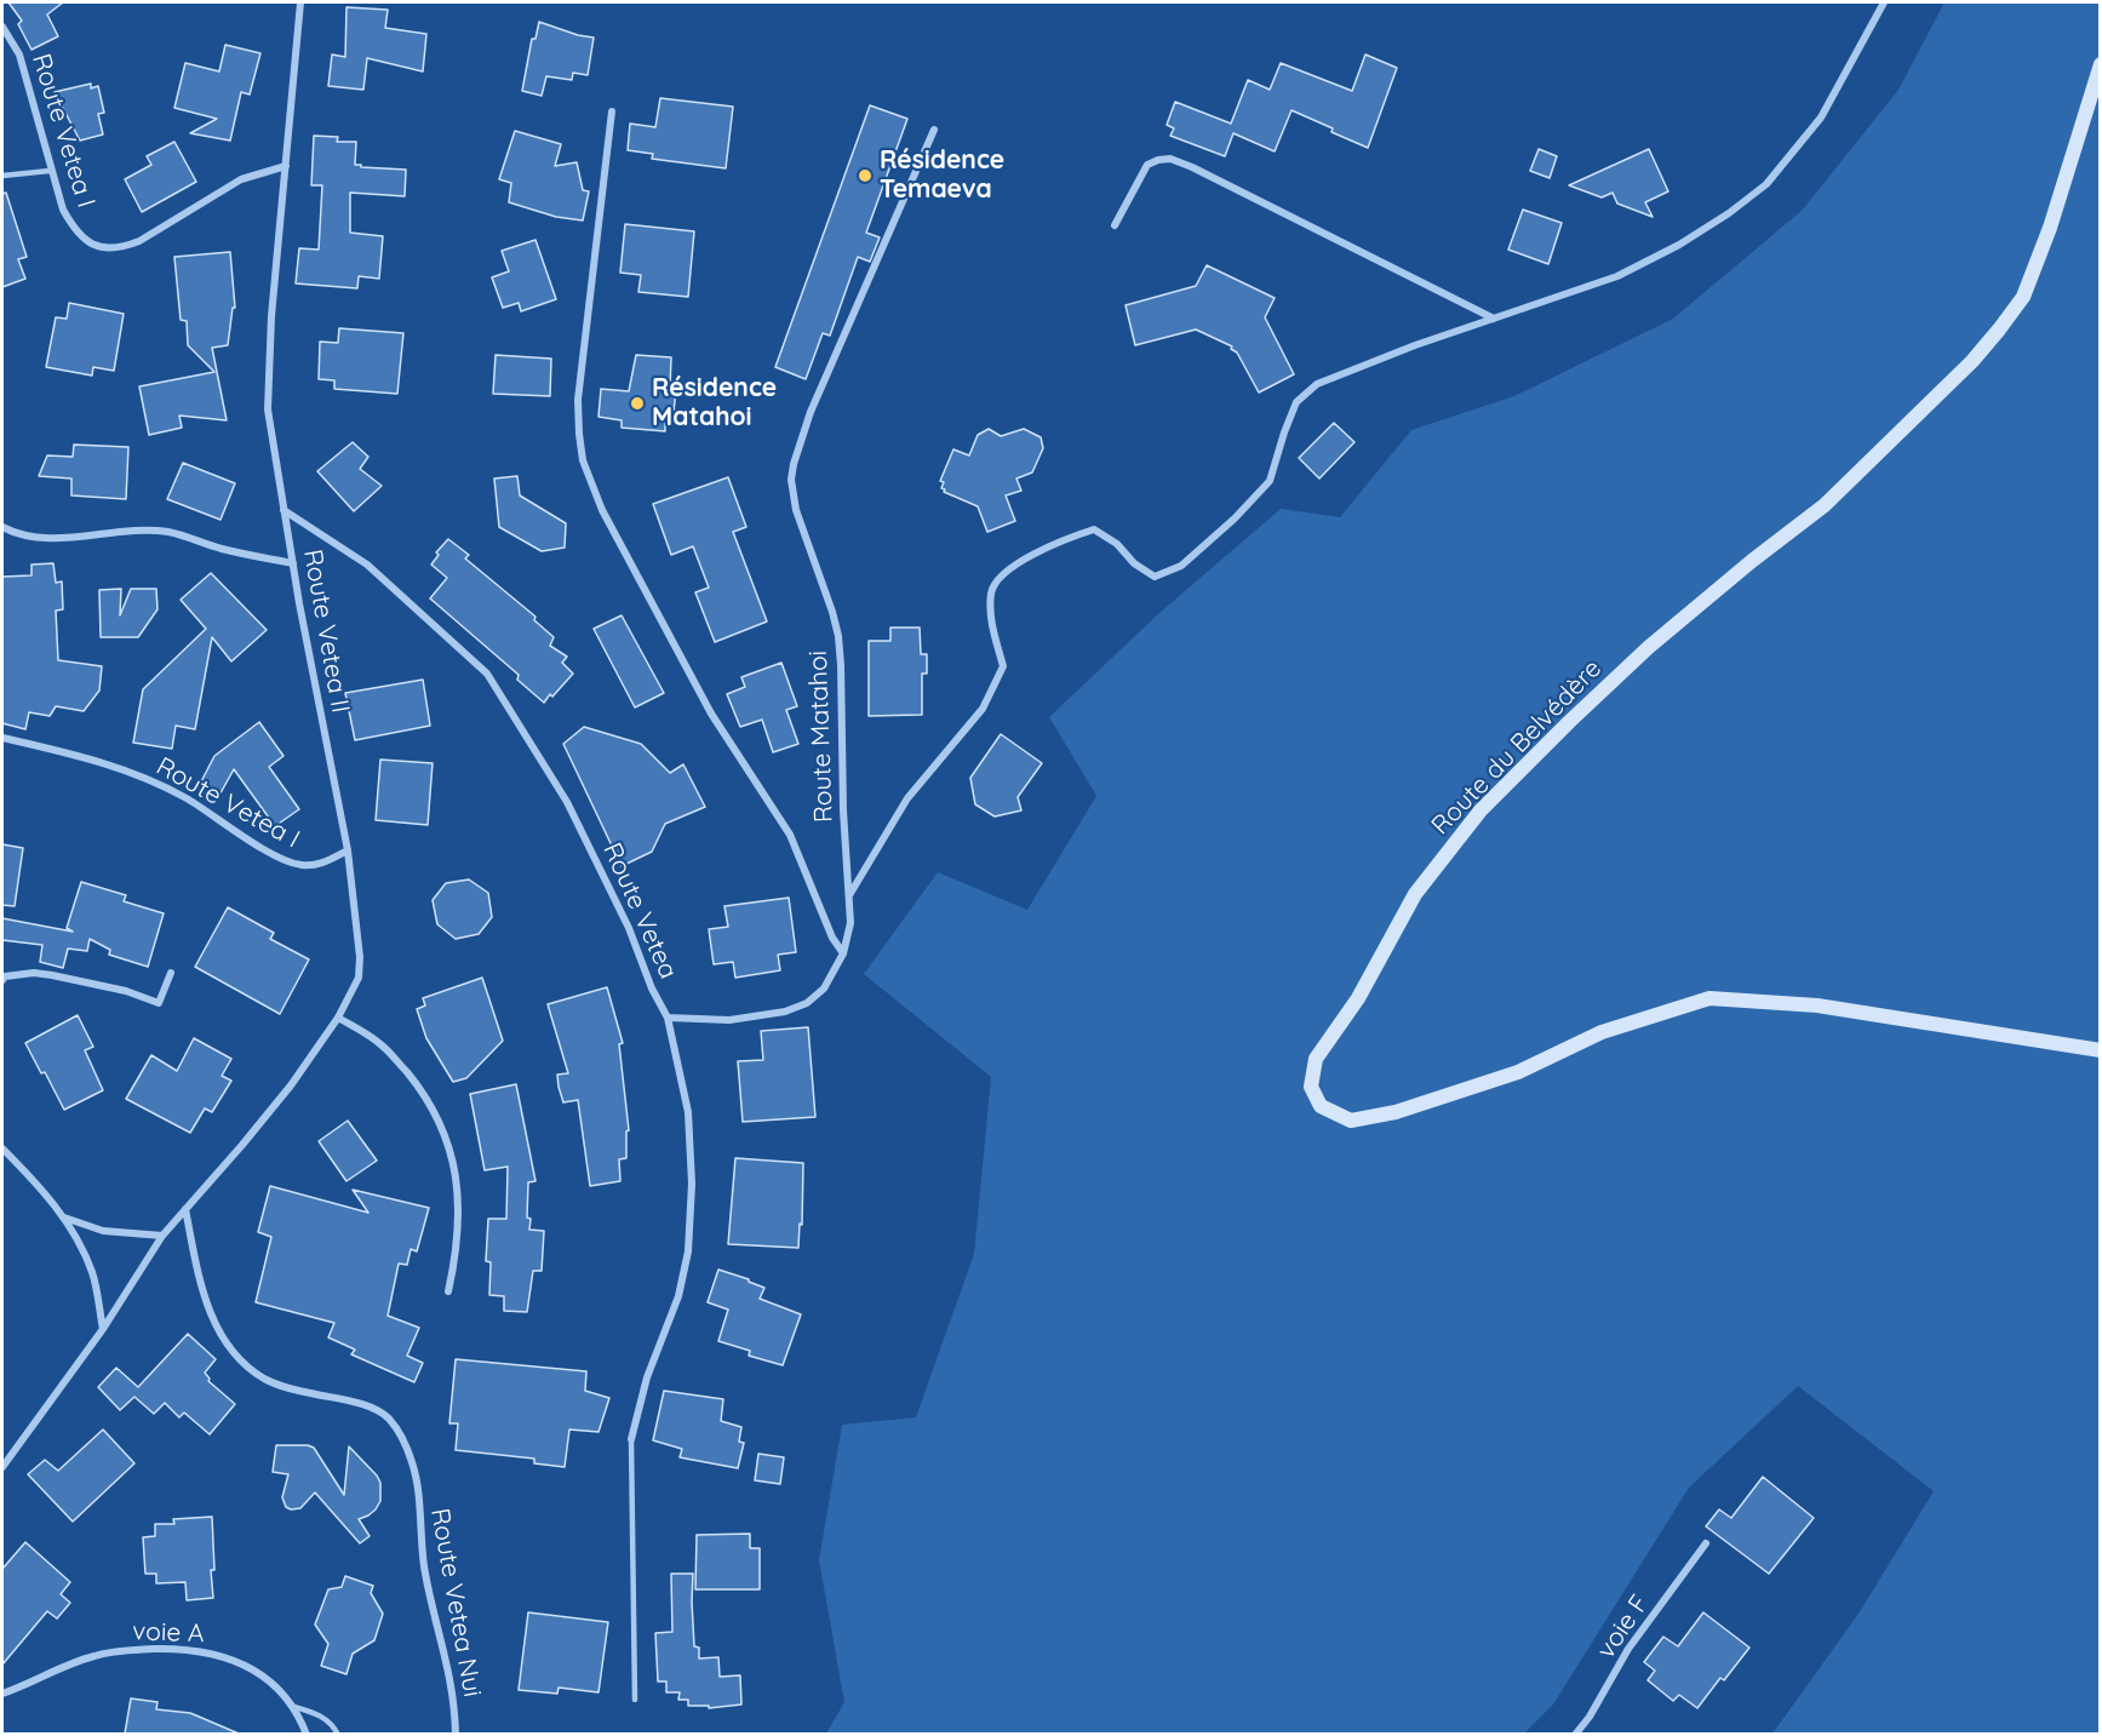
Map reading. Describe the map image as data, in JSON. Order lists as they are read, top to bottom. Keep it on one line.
{"streets":{"street":["Route Vetea I","Route Vetea II","Route Matahoi","Route du Belvédère","Route Vetea","Route Vetea Nui","voie F","voie A"]},"crossings":[["Route Vetea I","Route Vetea II"],["Route Vetea II","Route Vetea"],["Route Vetea II","Route Vetea Nui"],["Route Matahoi","Route Vetea"]],"places":["Résidence Temaeva","Résidence Matahoi"]}
